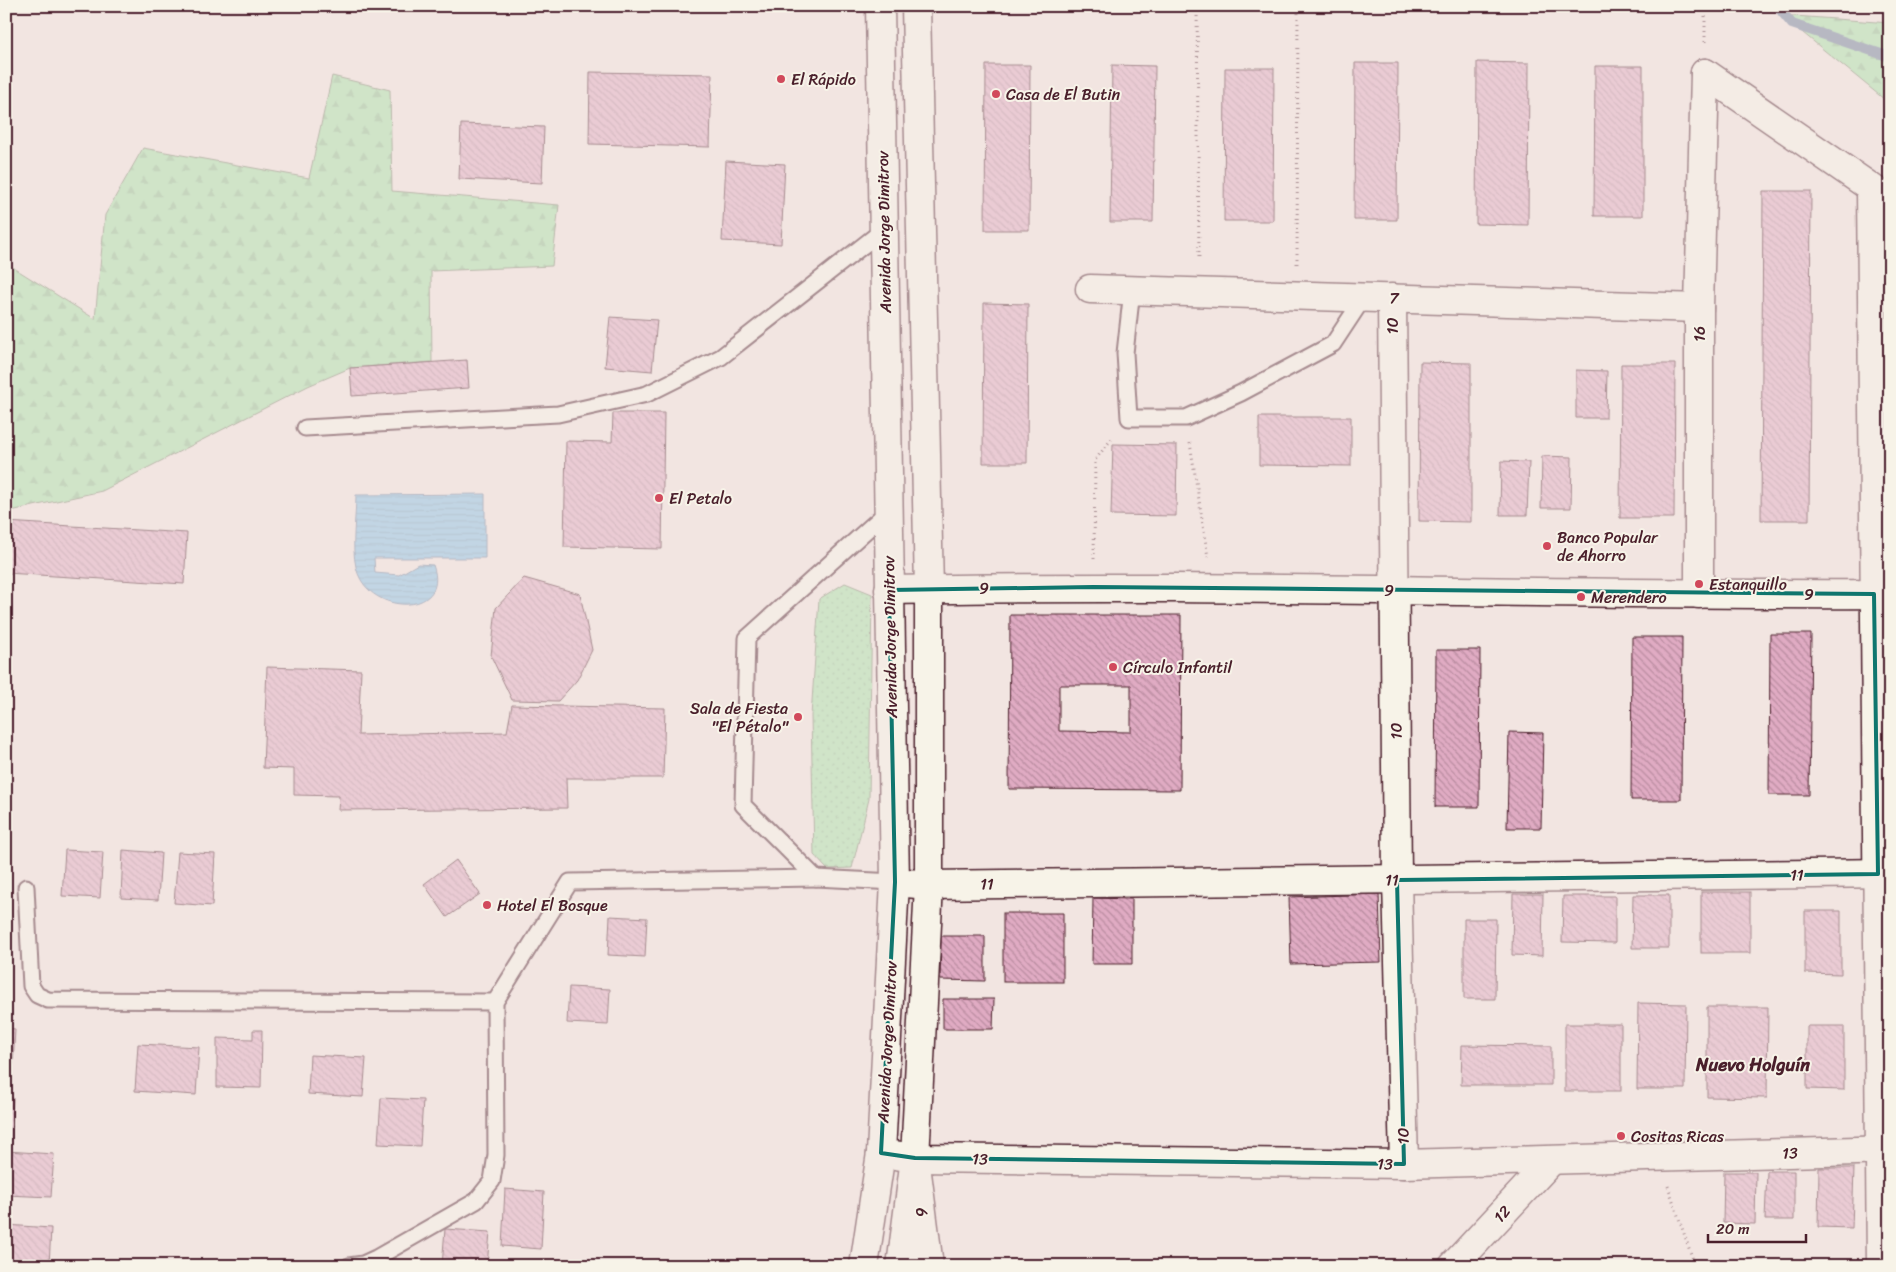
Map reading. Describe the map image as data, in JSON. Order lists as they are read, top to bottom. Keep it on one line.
{"streets":{"street":["Avenida Jorge Dimitrov","7","10","16","9","11","13","6","12"]},"crossings":[["Avenida Jorge Dimitrov","9"],["Avenida Jorge Dimitrov","11"],["Avenida Jorge Dimitrov","13"],["Avenida Jorge Dimitrov","6"],["7","10"],["7","16"],["10","9"],["10","11"],["10","13"],["16","9"],["13","6"],["13","12"]],"districts":["Nuevo Holguín"],"places":["El Rápido","Casa de El Butin","El Petalo","Banco Popular de Ahorro","Estanquillo","Merendero","Círculo Infantil","Sala de Fiesta \"El Pétalo\"","Hotel El Bosque","Cositas Ricas"],"scale_bar":"20 m"}
